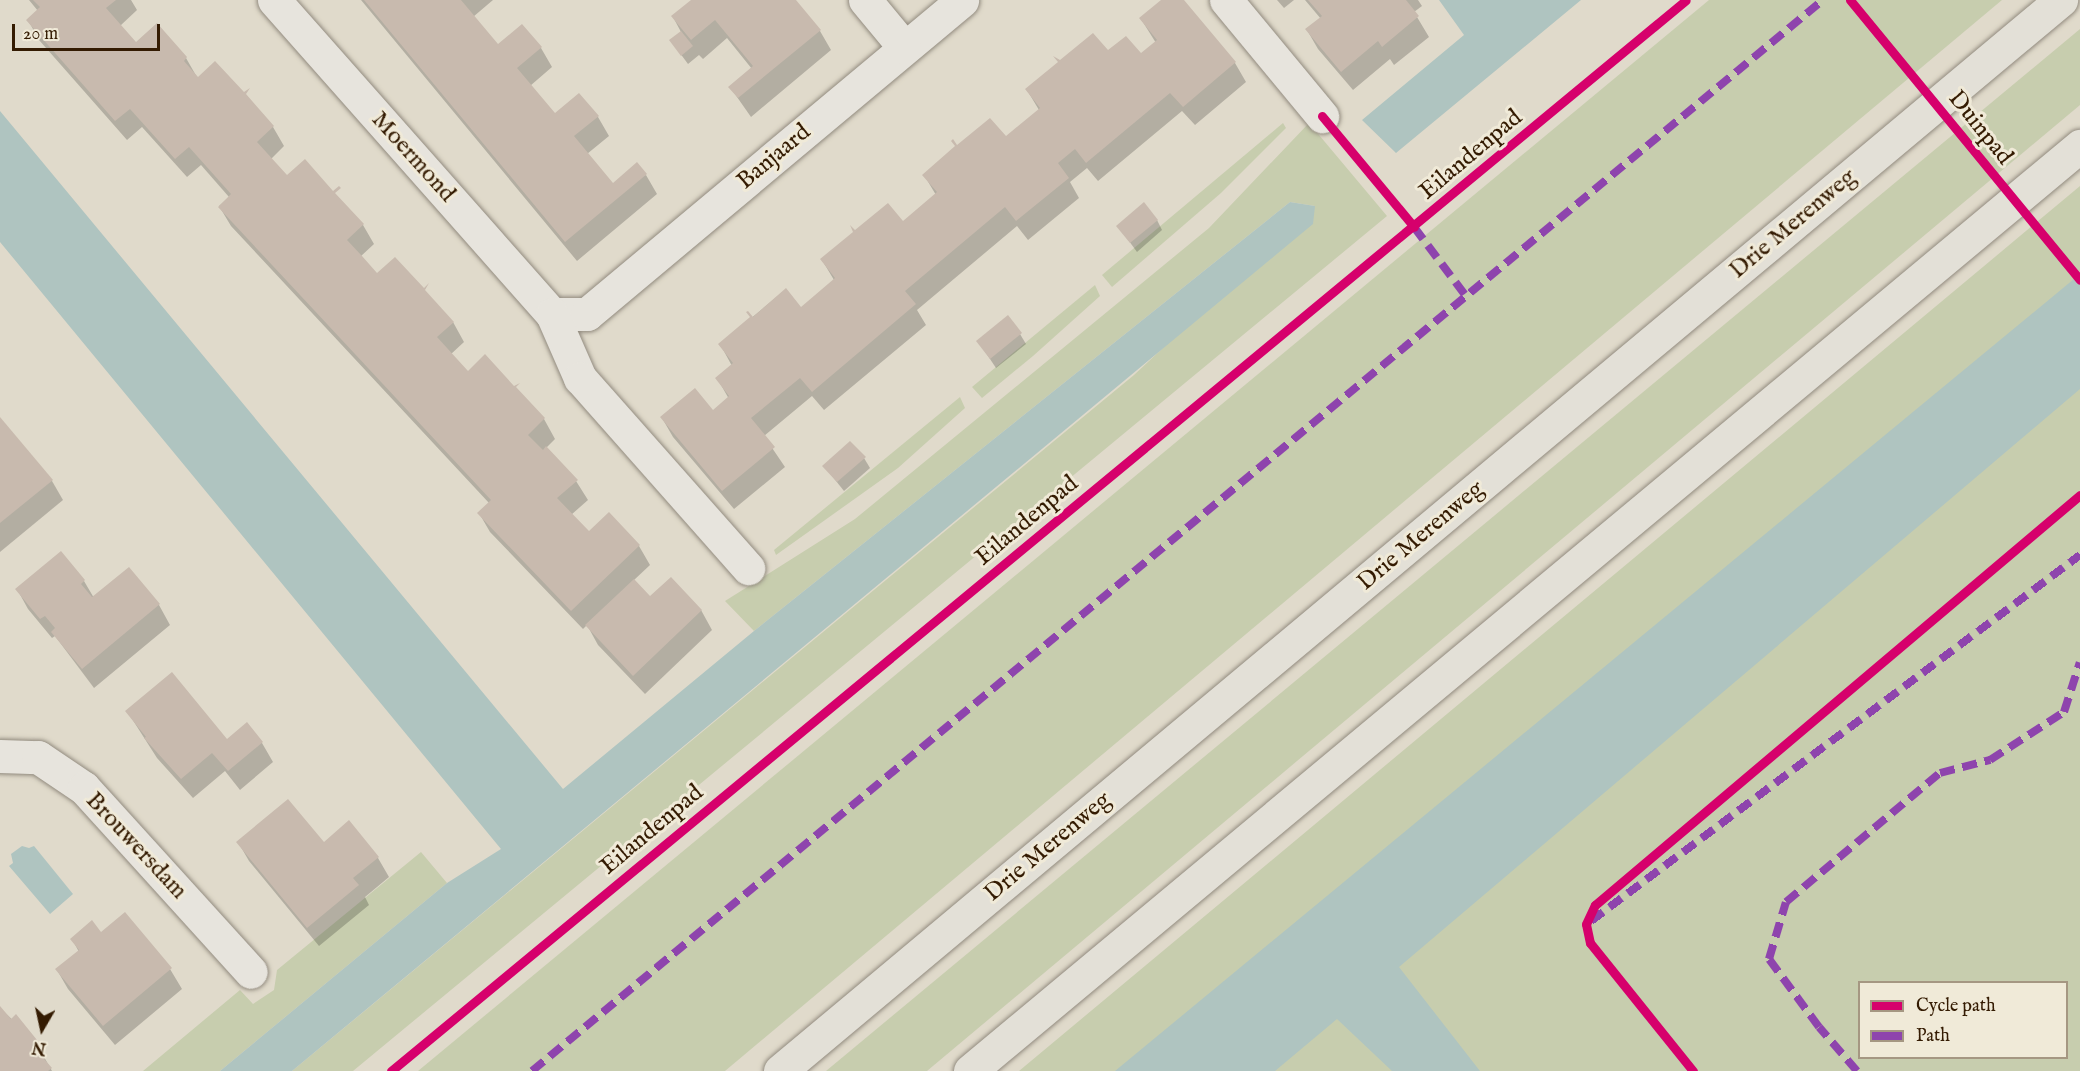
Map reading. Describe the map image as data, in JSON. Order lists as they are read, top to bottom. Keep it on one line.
{"streets":{"highway":["Drie Merenweg"],"street":["Moermond","Banjaard","Brouwersdam"],"cycle path":["Duinpad","Eilandenpad"]},"crossings":[["Moermond","Banjaard"]],"legend":["Cycle path","Path"],"scale_bar":"20 m","north":"bottom"}
